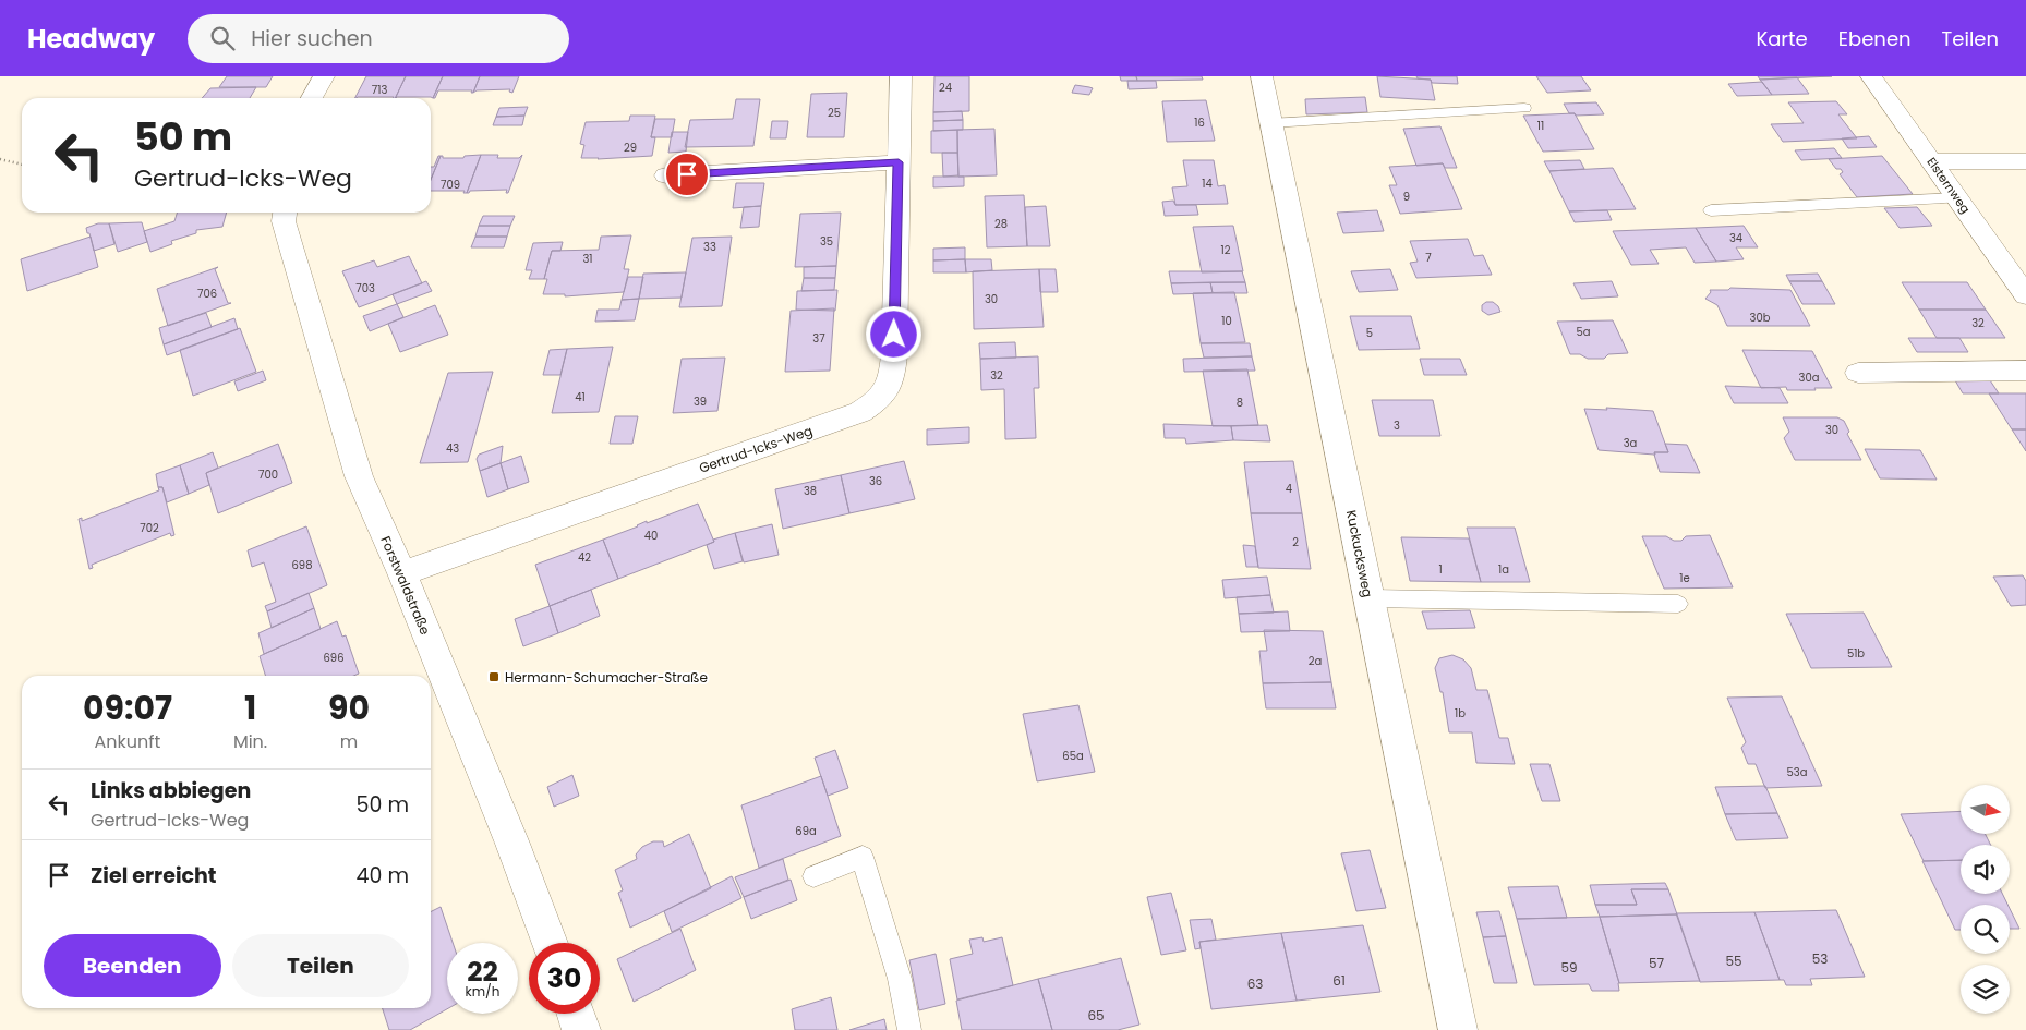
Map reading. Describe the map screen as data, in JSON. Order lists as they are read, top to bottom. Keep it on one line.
{"streets":{"street":["Elsternweg","Gertrud-Icks-Weg","Kuckucksweg","Forstwaldstraße"]},"crossings":[["Gertrud-Icks-Weg","Forstwaldstraße"]],"places":{"transit":["Hermann-Schumacher-Straße"]},"house_numbers":["24","713","25","16","11","29","14","709","9","28","34","35","33","12","7","31","703","706","30","30b","10","32","5a","5","37","32","30a","41","39","8","3","30","3a","43","700","36","4","38","702","40","2","42","698","1","1a","1e","51b","696","2a","1b","65a","53a","69a","53","55","57","59","61","63","65"],"north":"right","page":{"header":"Headway","search":"Hier suchen","nav":["Karte","Ebenen","Teilen"],"turn":["50 m","Gertrud-Icks-Weg"],"eta":["09:07","Ankunft","1","Min.","90","m"],"list":[{"name":"Links abbiegen","note":"Gertrud-Icks-Weg","value":"50 m"},{"name":"Ziel erreicht","value":"40 m"}],"buttons":["Beenden","Teilen"],"speed":"22 km/h","limit":"30"}}
